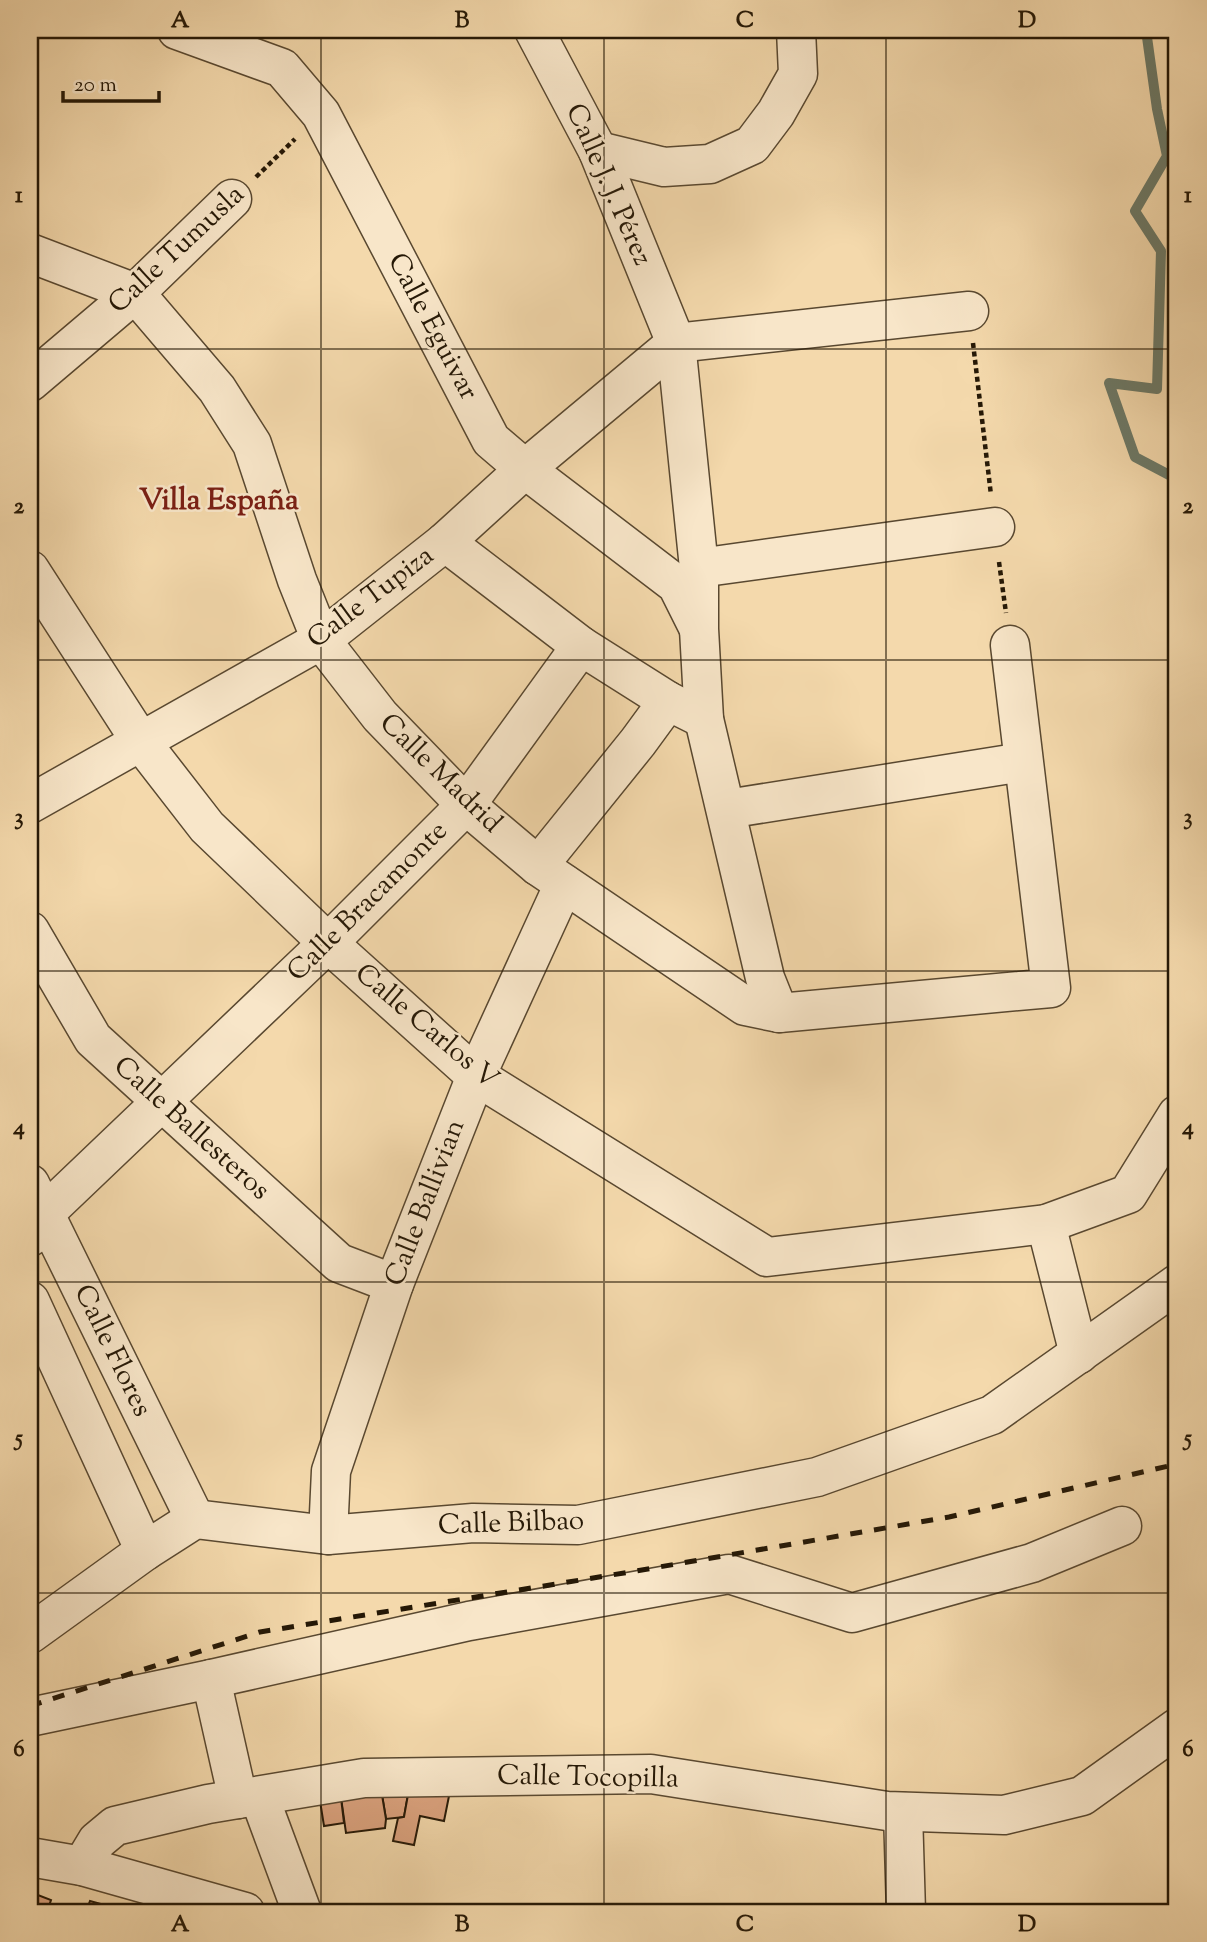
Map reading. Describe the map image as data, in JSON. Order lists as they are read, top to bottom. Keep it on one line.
{"streets":{"street":["Calle J. J. Pérez","Calle Tumusla","Calle Eguivar","Calle Tupiza","Calle Madrid","Calle Bracamonte","Calle Carlos V","Calle Ballesteros","Calle Ballivian","Calle Flores","Calle Bilbao","Calle Tocopilla"]},"crossings":[["Calle J. J. Pérez","Calle Eguivar"],["Calle J. J. Pérez","Calle Tupiza"],["Calle J. J. Pérez","Calle Madrid"],["Calle Tumusla","Calle Eguivar"],["Calle Tumusla","Calle Madrid"],["Calle Eguivar","Calle Tupiza"],["Calle Tupiza","Calle Madrid"],["Calle Tupiza","Calle Carlos V"],["Calle Madrid","Calle Bracamonte"],["Calle Madrid","Calle Ballivian"],["Calle Bracamonte","Calle Carlos V"],["Calle Bracamonte","Calle Ballesteros"],["Calle Bracamonte","Calle Flores"],["Calle Carlos V","Calle Ballivian"],["Calle Ballesteros","Calle Ballivian"],["Calle Ballivian","Calle Bilbao"],["Calle Flores","Calle Bilbao"]],"districts":["Villa España"],"scale_bar":"20 m","grid":{"columns":["A","B","C","D"],"rows":["1","2","3","4","5","6"]}}
